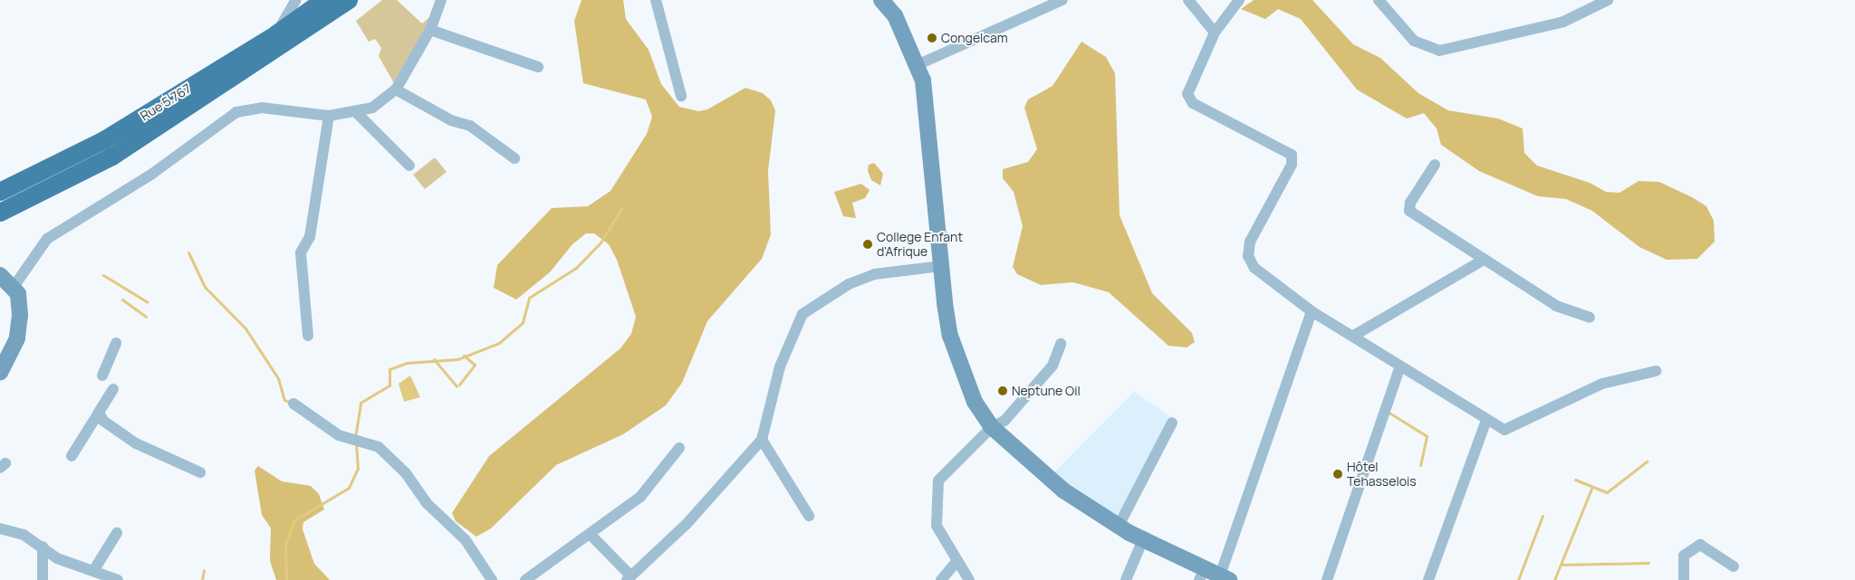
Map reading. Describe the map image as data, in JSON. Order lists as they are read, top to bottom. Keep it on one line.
{"streets":{"highway":["Rue 5.767"]},"places":["Congelcam","College Enfant d'Afrique","Neptune Oil","Hôtel Tehasselois"]}
